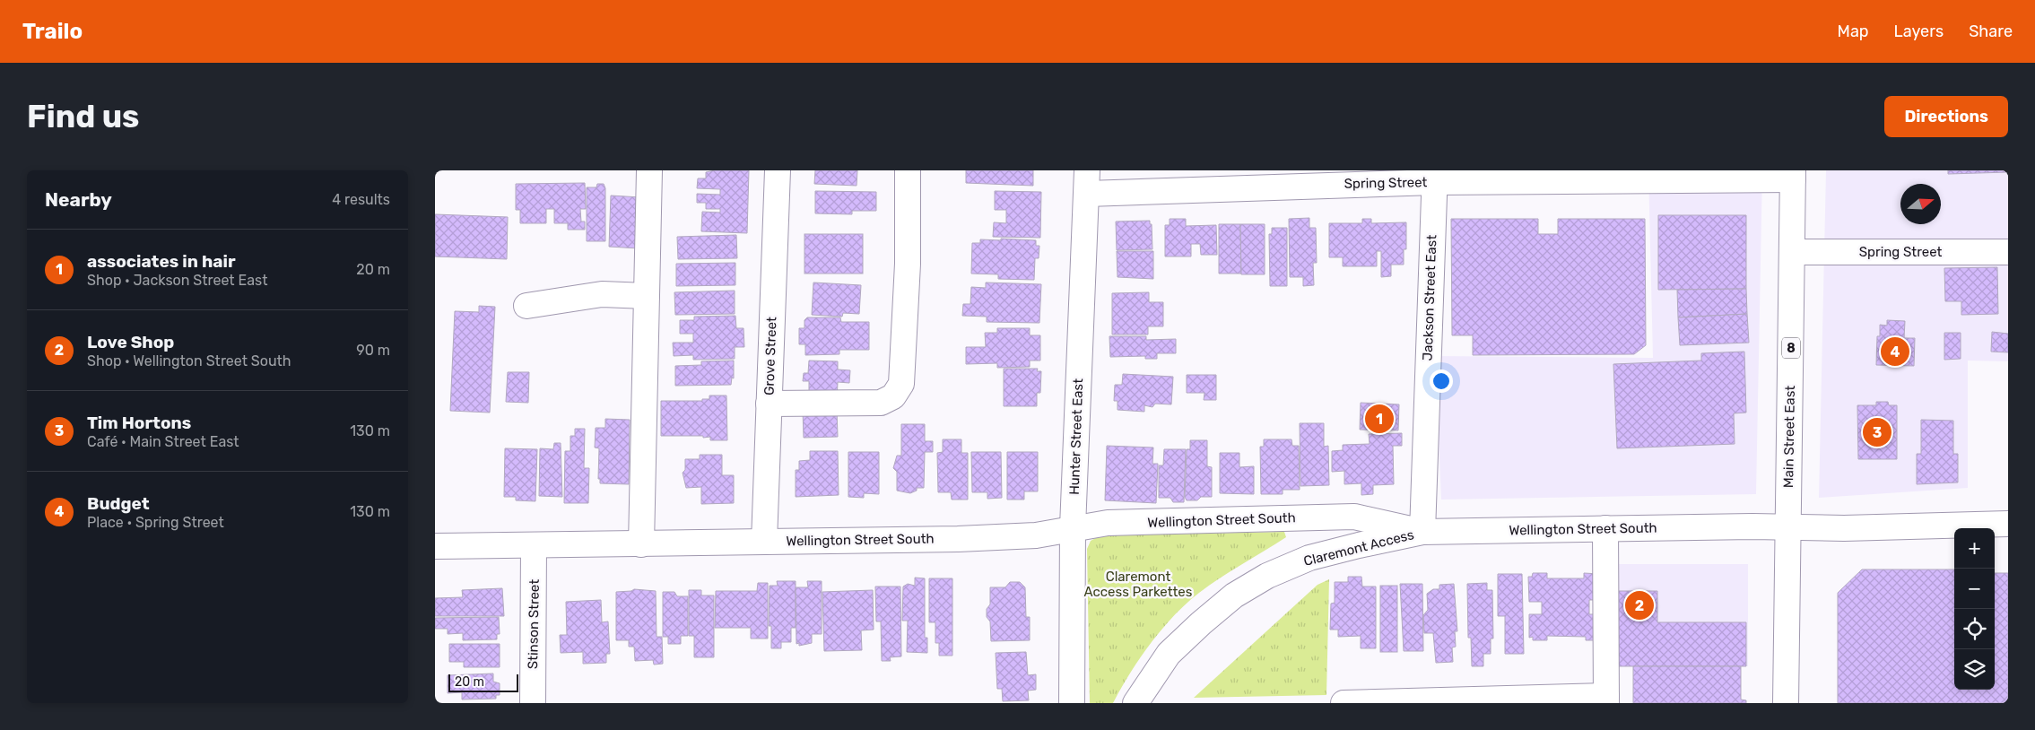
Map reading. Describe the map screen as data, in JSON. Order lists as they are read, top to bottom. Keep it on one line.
{"streets":{"street":["Spring Street","Jackson Street East","8","Grove Street","Hunter Street East","Main Street East","Wellington Street South","Claremont Access","Stinson Street"]},"crossings":[["Spring Street","Jackson Street East"],["Spring Street","Hunter Street East"],["Spring Street","Main Street East"],["Jackson Street East","Wellington Street South"],["Jackson Street East","Claremont Access"],["Grove Street","Wellington Street South"],["Hunter Street East","Wellington Street South"],["Main Street East","Wellington Street South"],["Wellington Street South","Claremont Access"],["Wellington Street South","Stinson Street"]],"parks":["Claremont Access Parkettes"],"scale_bar":"20 m","north":"right","page":{"header":"Trailo","nav":["Map","Layers","Share"],"buttons":"Directions","title":"Find us","heading":["Nearby","4 results"],"list":[{"mark":"1","name":"associates in hair","note":"Shop · Jackson Street East","value":"20 m"},{"mark":"2","name":"Love Shop","note":"Shop · Wellington Street South","value":"90 m"},{"mark":"3","name":"Tim Hortons","note":"Café · Main Street East","value":"130 m"},{"mark":"4","name":"Budget","note":"Place · Spring Street","value":"130 m"}],"pins":["4","1","3","2"],"map_buttons":["+","−"],"scale":"20 m"}}
